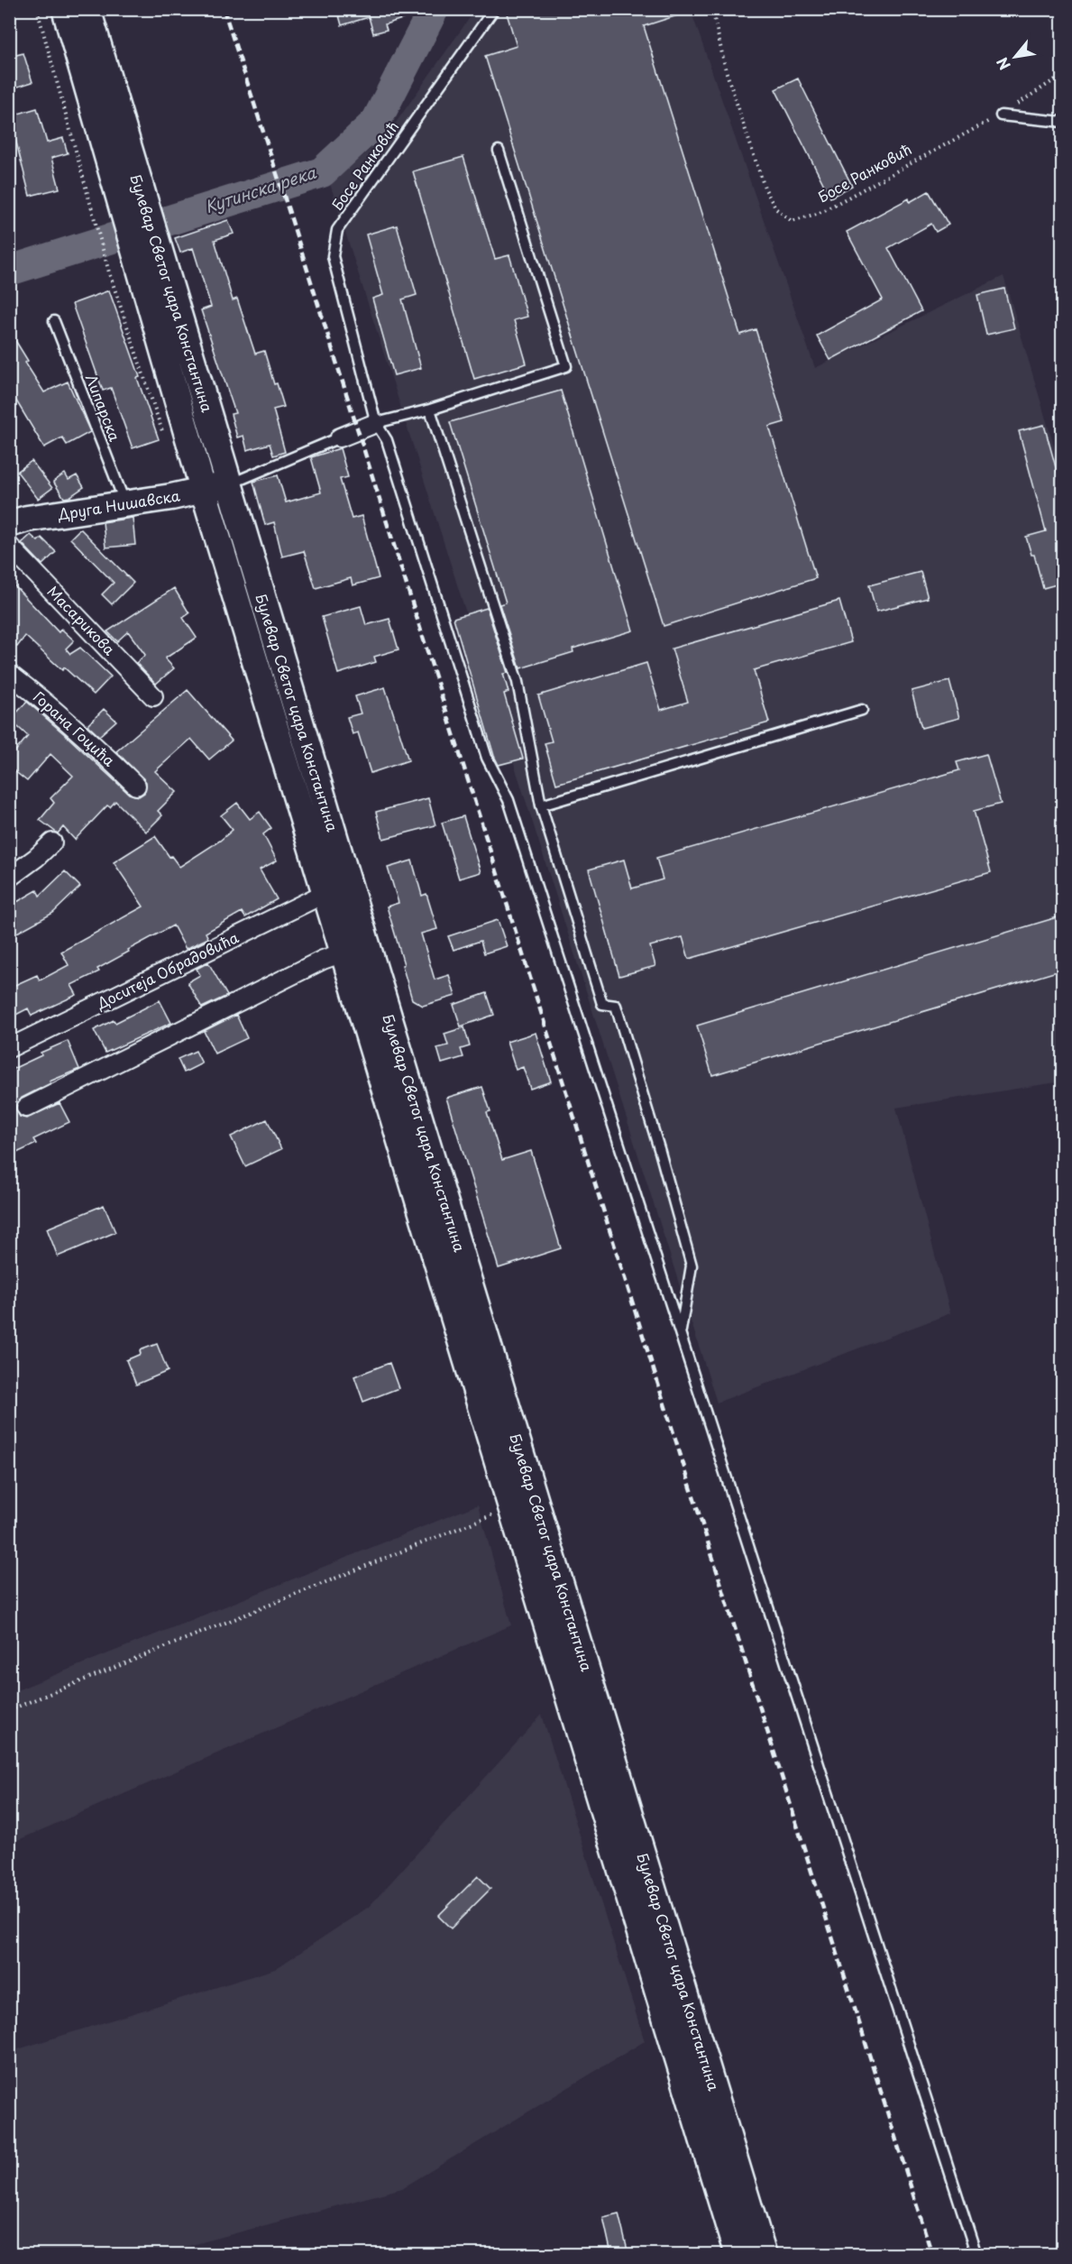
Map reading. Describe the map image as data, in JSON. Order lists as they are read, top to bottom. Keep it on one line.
{"streets":{"main road":["Булевар Светог цара Константина","Друга Нишавска"],"street":["Масарикова","Горана Гоцића","Доситеја Обрадовића"],"lane":["Босе Ранковић","Липарска"]},"crossings":[["Булевар Светог цара Константина","Друга Нишавска"],["Булевар Светог цара Константина","Доситеја Обрадовића"],["Липарска","Друга Нишавска"]],"water":["Кутинска река"],"north":"bottom left"}
